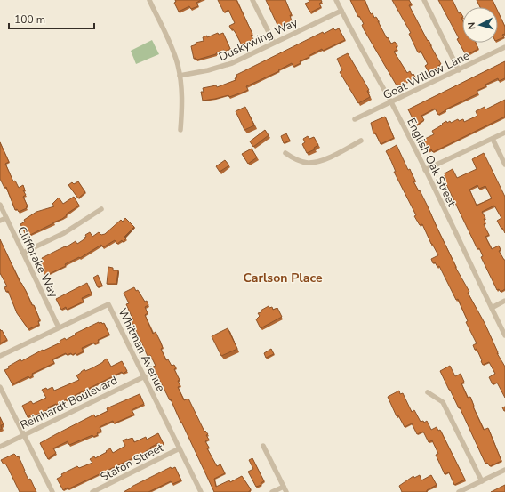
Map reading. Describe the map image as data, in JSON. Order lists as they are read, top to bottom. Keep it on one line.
{"streets":{"street":["Duskywing Way","Goat Willow Lane","English Oak Street","Cliffbrake Way","Whitman Avenue","Reinhardt Boulevard","Staton Street"]},"crossings":[["Duskywing Way","English Oak Street"],["Goat Willow Lane","English Oak Street"],["Cliffbrake Way","Whitman Avenue"],["Whitman Avenue","Reinhardt Boulevard"],["Whitman Avenue","Staton Street"]],"districts":["Carlson Place"],"scale_bar":"100 m","north":"left"}
